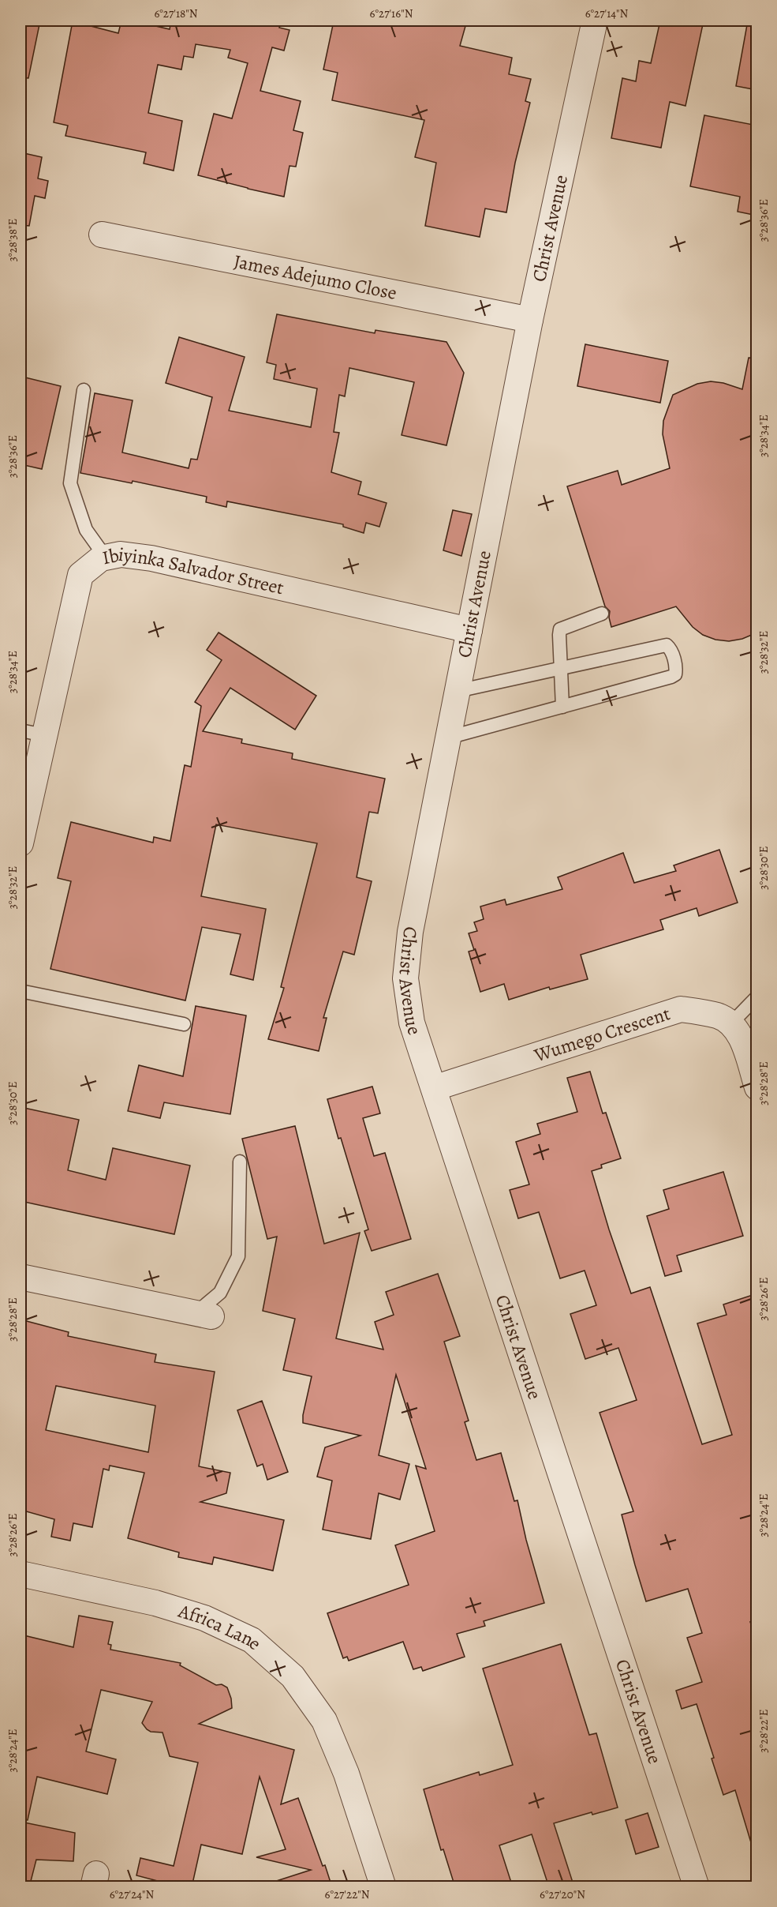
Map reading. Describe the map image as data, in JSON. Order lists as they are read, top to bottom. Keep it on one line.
{"streets":{"street":["Christ Avenue","James Adejumo Close","Ibiyinka Salvador Street","Wumego Crescent","Africa Lane"]},"crossings":[["Christ Avenue","James Adejumo Close"],["Christ Avenue","Ibiyinka Salvador Street"],["Christ Avenue","Wumego Crescent"]],"coordinates":["6°27'18\"N","6°27'16\"N","6°27'14\"N","3°28'36\"E","3°28'38\"E","3°28'34\"E","3°28'32\"E","3°28'30\"E","3°28'28\"E","3°28'26\"E","3°28'24\"E","3°28'22\"E","6°27'24\"N","6°27'22\"N","6°27'20\"N"]}
